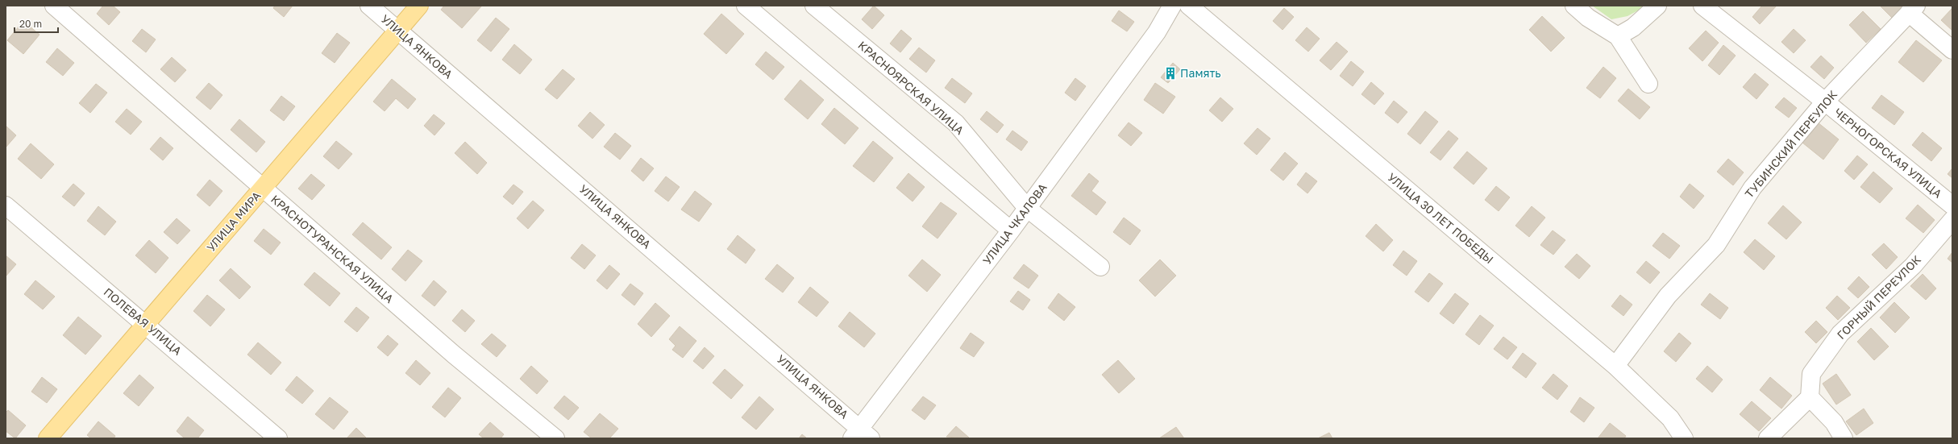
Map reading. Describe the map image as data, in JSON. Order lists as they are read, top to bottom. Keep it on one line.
{"streets":{"main road":["УЛИЦА МИРА"],"street":["УЛИЦА ЯНКОВА","КРАСНОЯРСКАЯ УЛИЦА","ТУБИНСКИЙ ПЕРЕУЛОК","ЧЕРНОГОРСКАЯ УЛИЦА","УЛИЦА 30 ЛЕТ ПОБЕДЫ","УЛИЦА ЧКАЛОВА","КРАСНОТУРАНСКАЯ УЛИЦА","ГОРНЫЙ ПЕРЕУЛОК","ПОЛЕВАЯ УЛИЦА"]},"crossings":[["УЛИЦА ЯНКОВА","УЛИЦА МИРА"],["УЛИЦА ЯНКОВА","УЛИЦА ЧКАЛОВА"],["КРАСНОЯРСКАЯ УЛИЦА","УЛИЦА ЧКАЛОВА"],["ТУБИНСКИЙ ПЕРЕУЛОК","ЧЕРНОГОРСКАЯ УЛИЦА"],["ТУБИНСКИЙ ПЕРЕУЛОК","УЛИЦА 30 ЛЕТ ПОБЕДЫ"],["УЛИЦА МИРА","КРАСНОТУРАНСКАЯ УЛИЦА"],["УЛИЦА МИРА","ПОЛЕВАЯ УЛИЦА"]],"places":{"building":["Память"]},"scale_bar":"20 m"}
